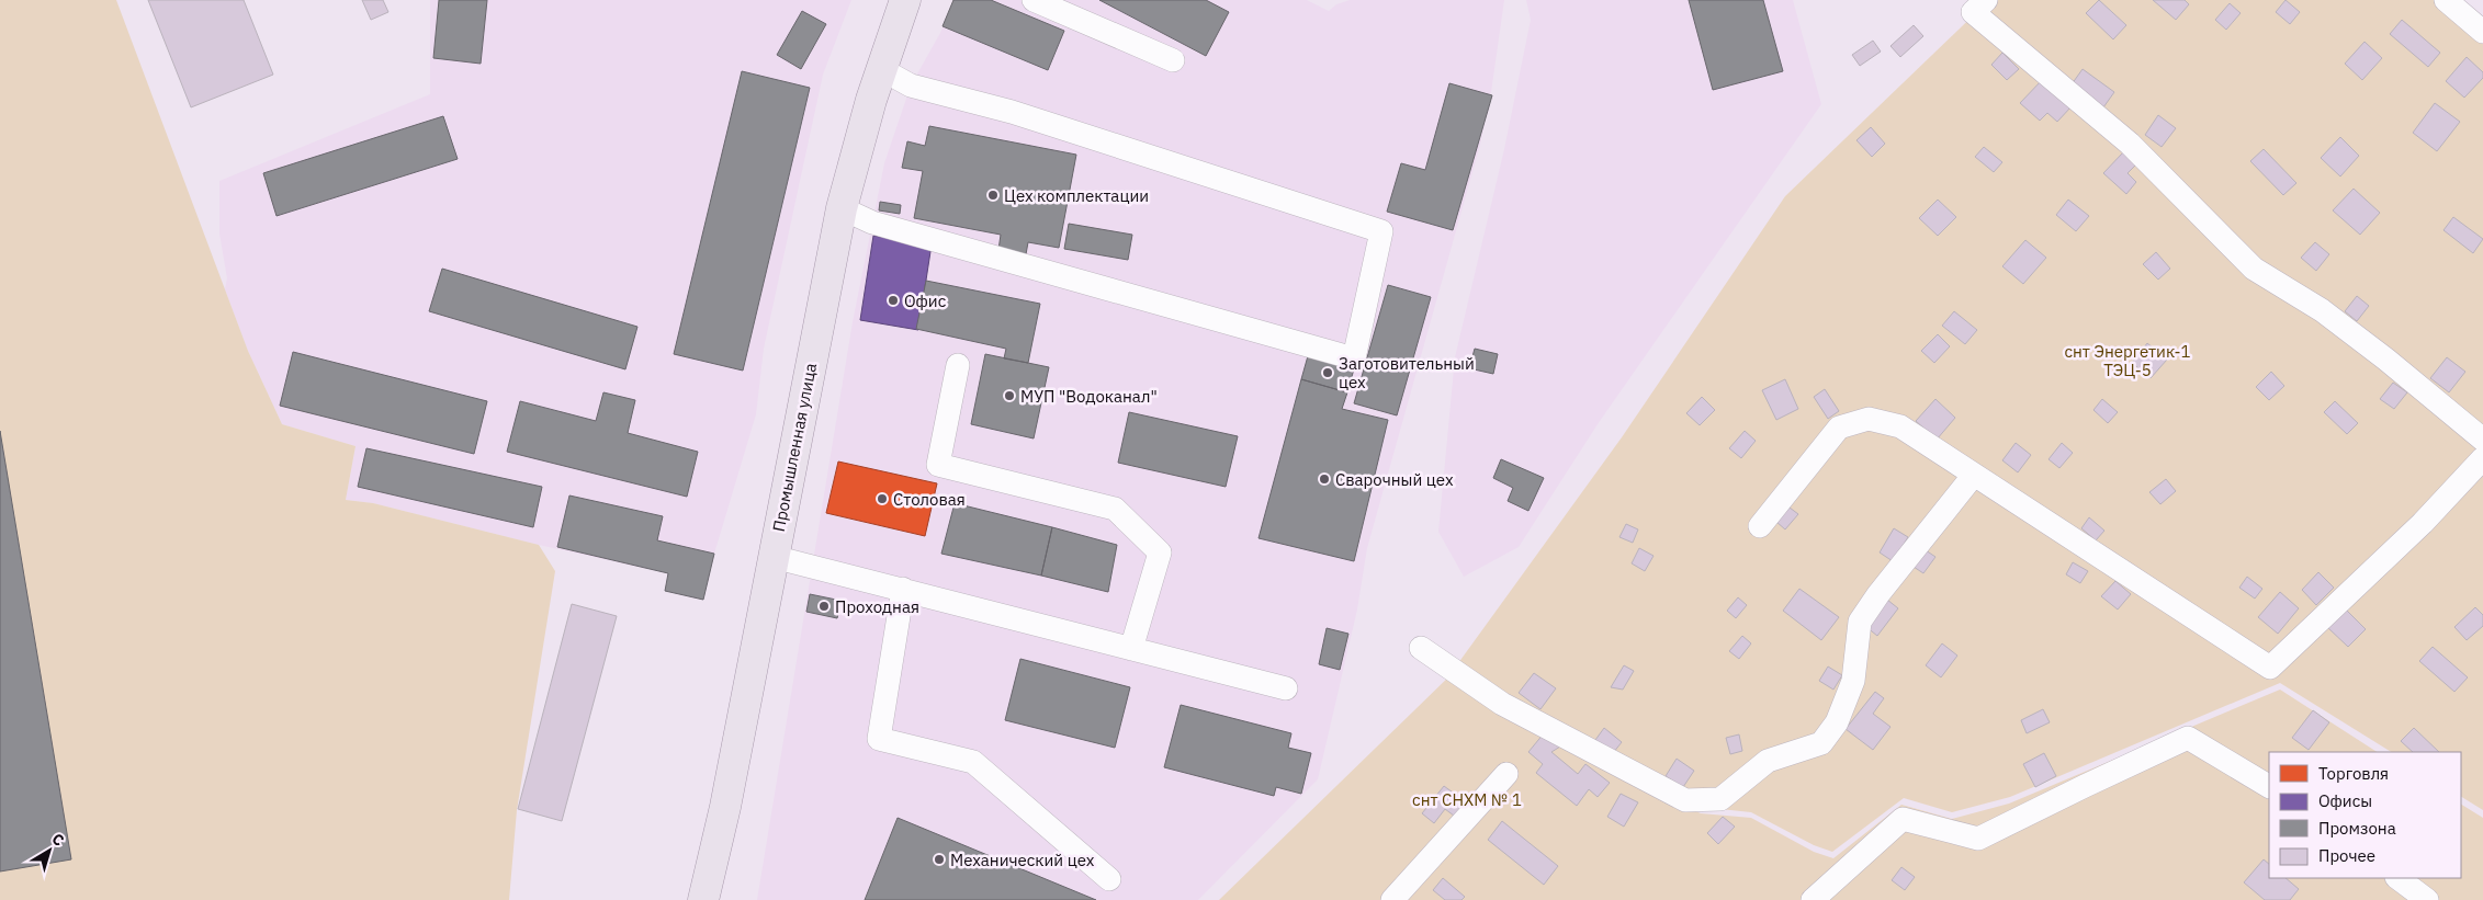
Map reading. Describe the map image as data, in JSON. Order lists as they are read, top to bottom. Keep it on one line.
{"streets":{"main road":["Промышленная улица"]},"parks":["снт Энергетик-1 ТЭЦ-5","снт СНХМ № 1"],"places":["Цех комплектации","Офис","Заготовительный цех","МУП \"Водоканал\"","Сварочный цех","Столовая","Проходная","Механический цех"],"legend":["Торговля","Офисы","Промзона","Прочее"],"north":"top right"}
